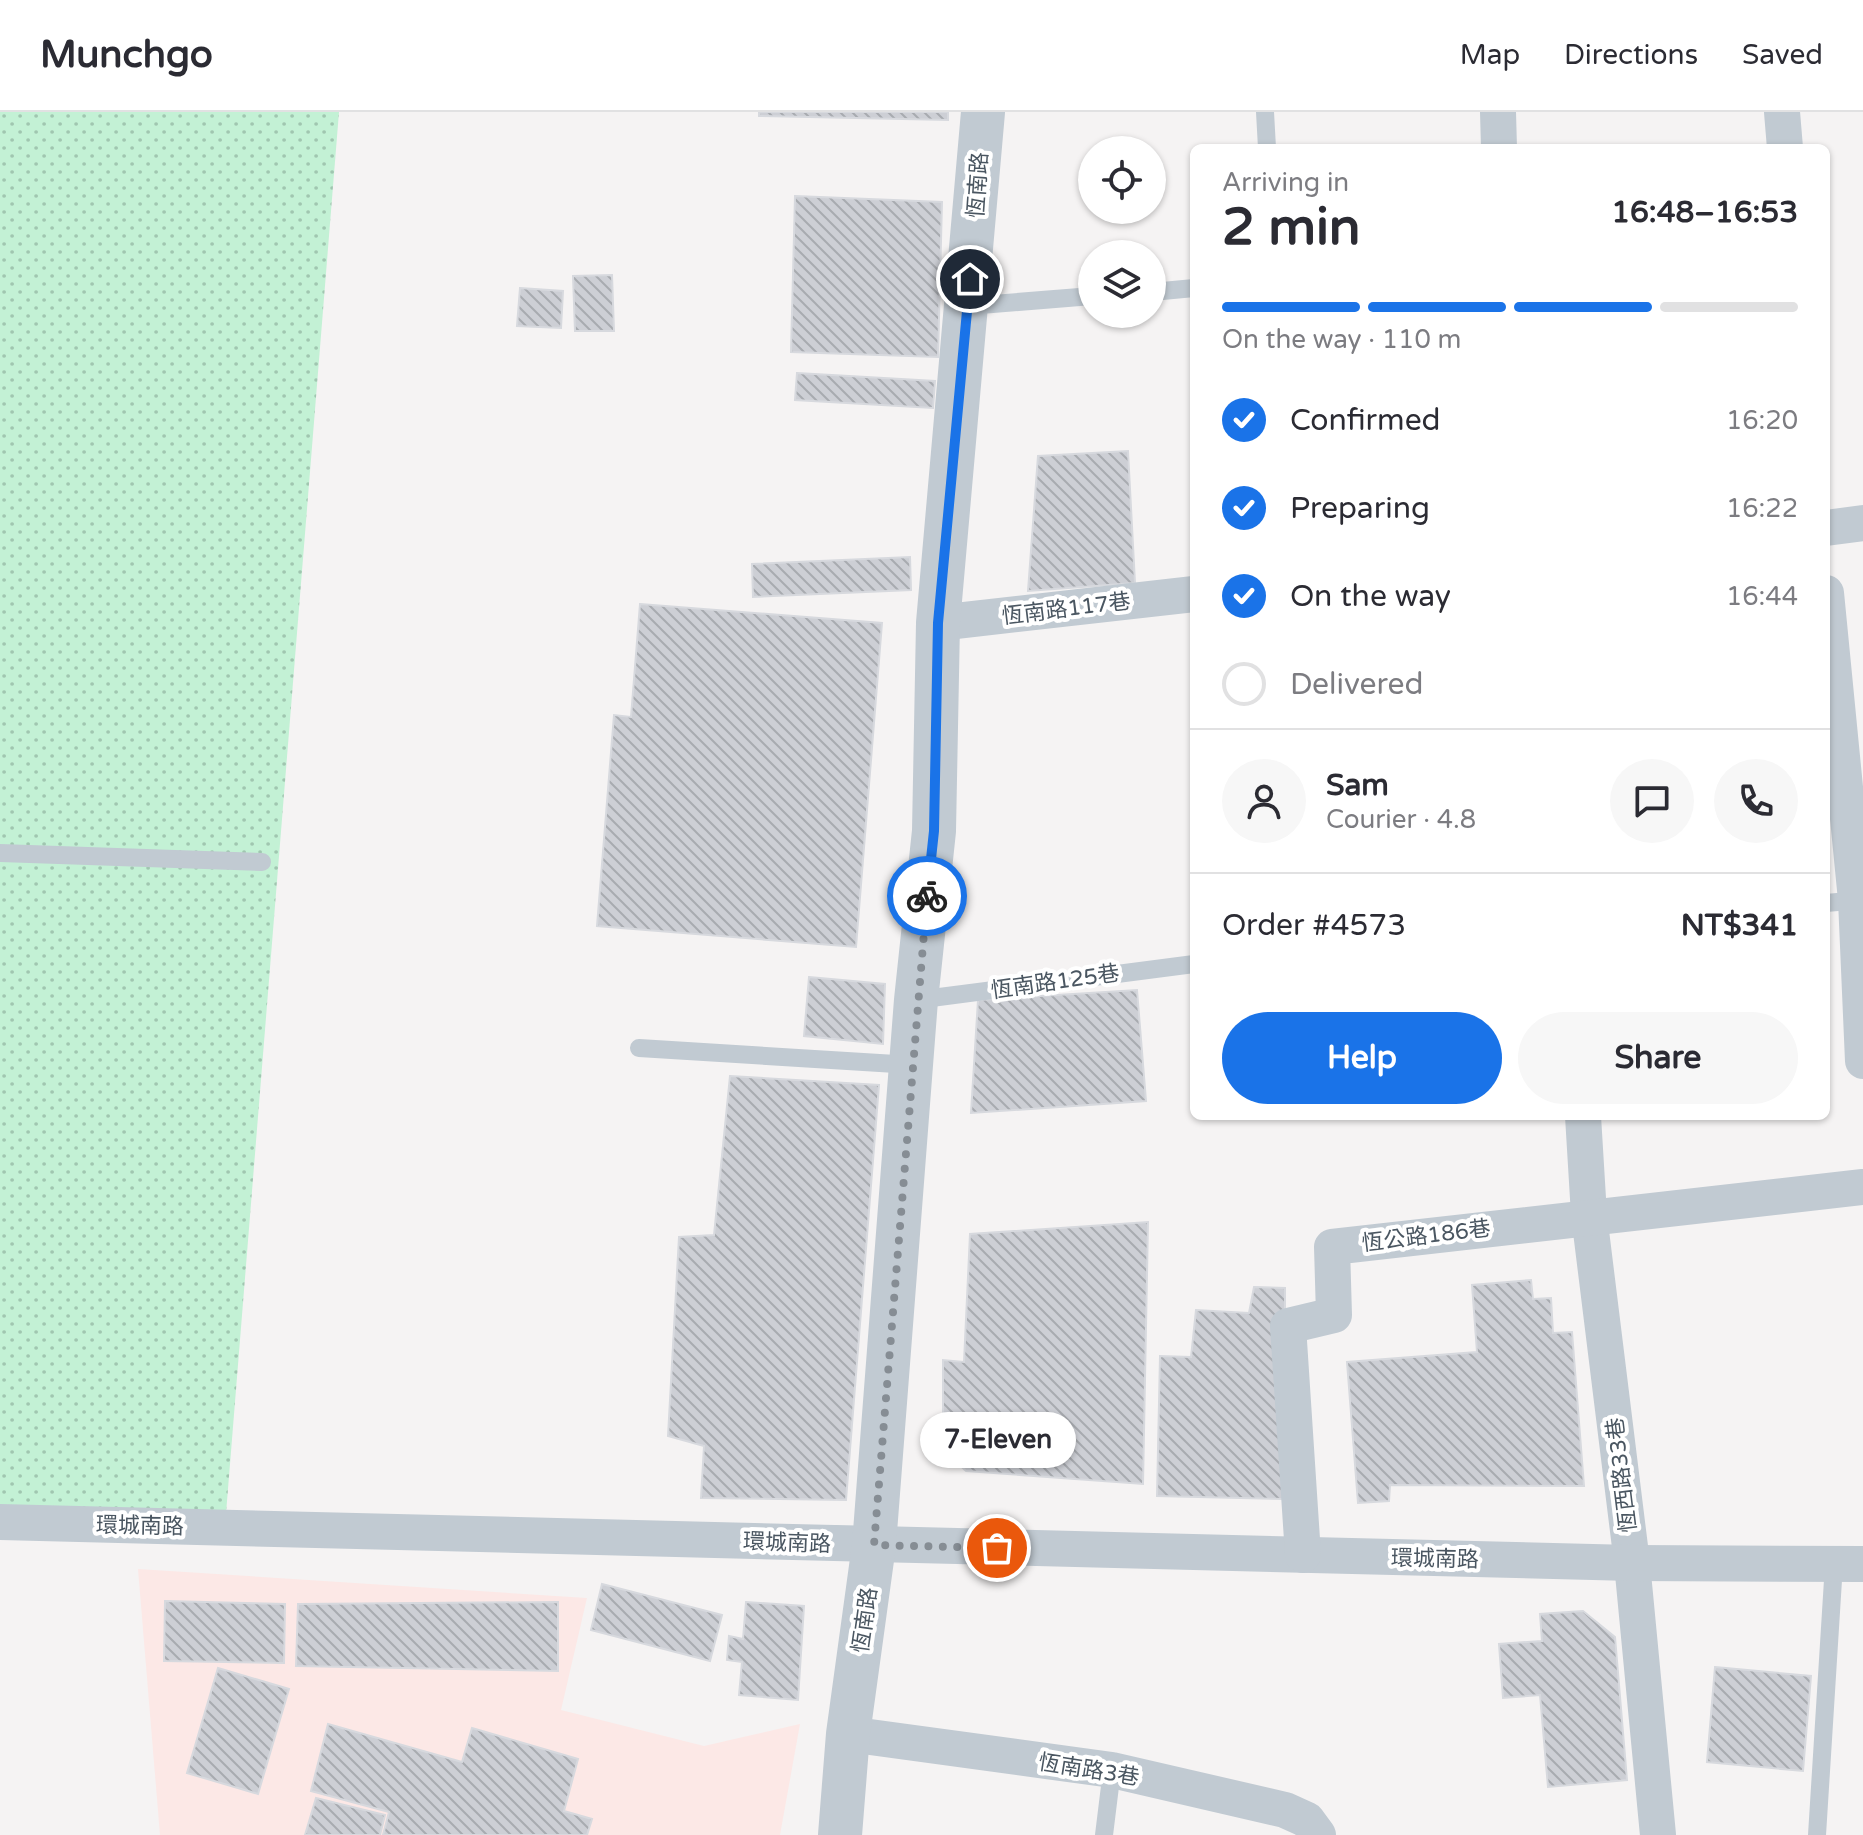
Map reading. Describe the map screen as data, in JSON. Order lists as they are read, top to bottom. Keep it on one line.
{"streets":{"street":["恆南路","恆南路117巷","恆公路186巷","恆西路33巷","環城南路","恆南路3巷"],"lane":["恆南路125巷"]},"crossings":[["恆南路","恆南路117巷"],["恆南路","恆南路125巷"],["恆南路","環城南路"],["恆南路","恆南路3巷"],["恆公路186巷","恆西路33巷"],["恆公路186巷","環城南路"],["恆西路33巷","環城南路"]],"places":["7-Eleven"],"page":{"header":"Munchgo","nav":["Map","Directions","Saved"],"heading":["2 min","Arriving in","16:48–16:53"],"panel":["Sam","Courier · 4.8","Order #4573","NT$341"],"bar":"On the way · 110 m","list":[["Confirmed","16:20"],["Preparing","16:22"],["On the way","16:44"],"Delivered"],"buttons":["Help","Share"],"bubble":"7-Eleven"}}
